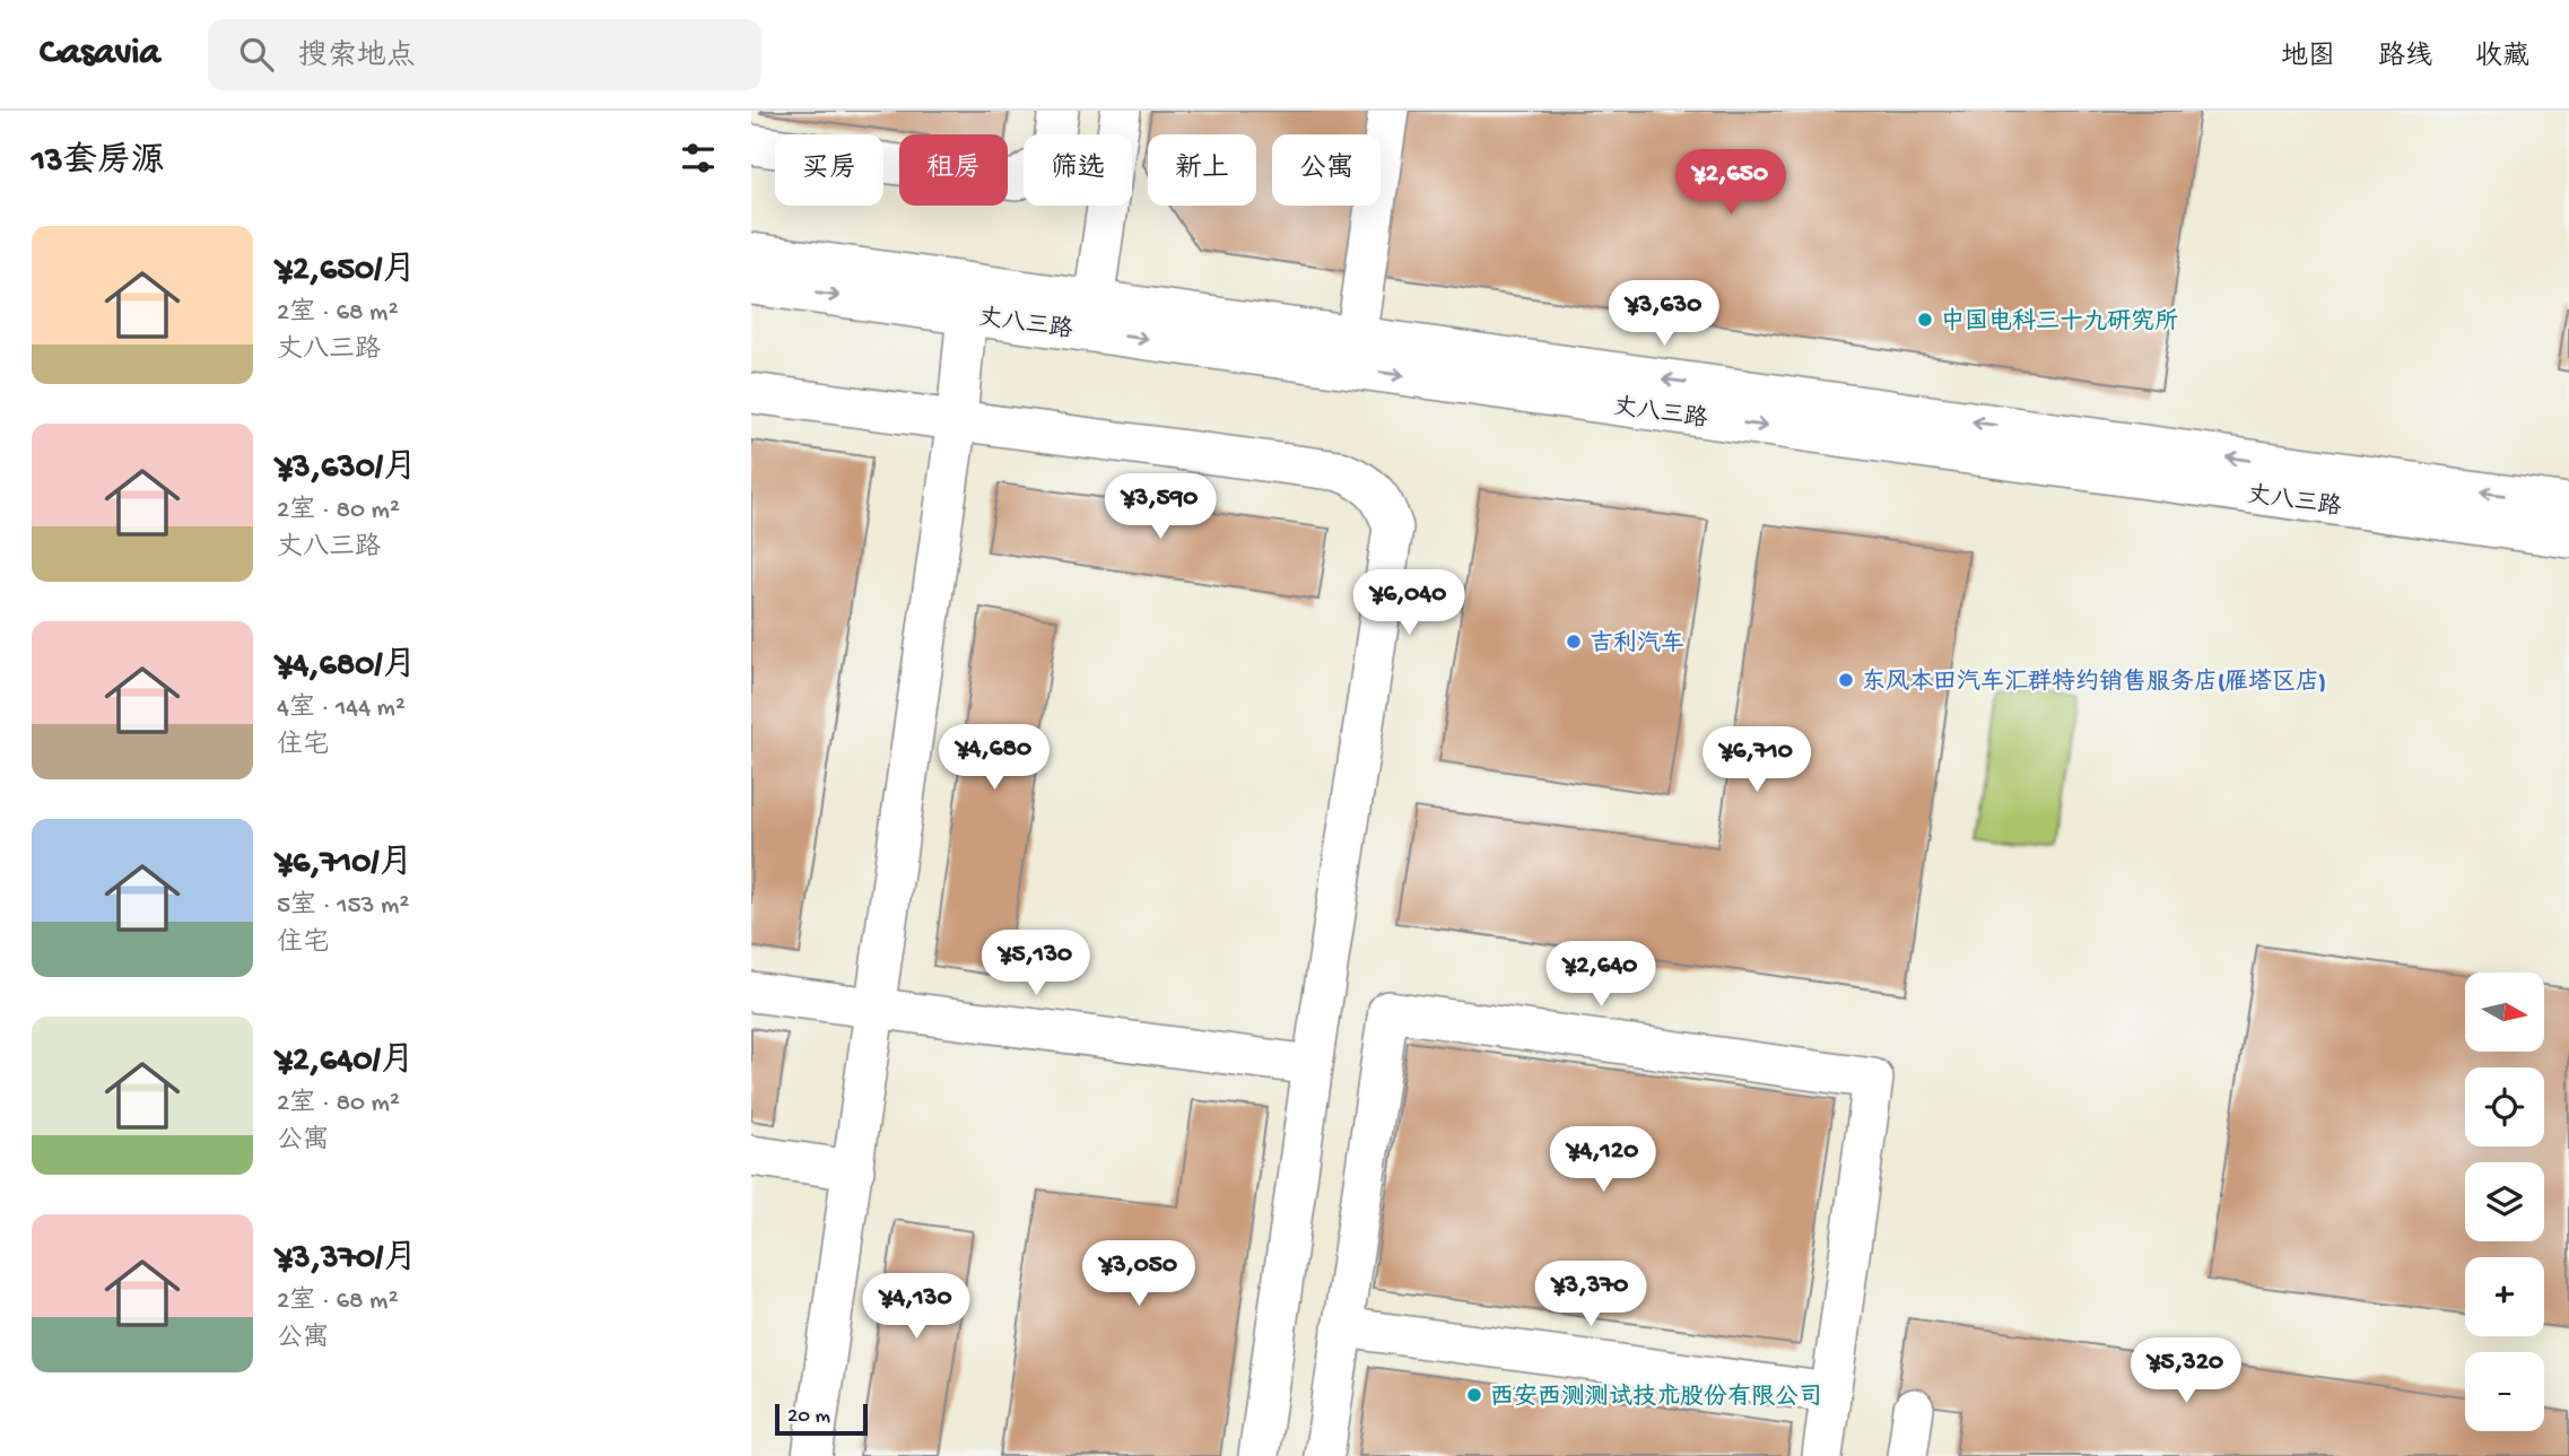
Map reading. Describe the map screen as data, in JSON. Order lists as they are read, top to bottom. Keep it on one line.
{"streets":{"street":["丈八三路"]},"places":["中国电科三十九研究所","吉利汽车","东风本田汽车汇群特约销售服务店(雁塔区店)","西安西测测试技术股份有限公司"],"scale_bar":"20 m","north":"right","page":{"header":"Casavia","search":"搜索地点","nav":["地图","路线","收藏"],"heading":"13套房源","chip":["买房","租房","筛选","新上","公寓"],"price":["¥2,650","¥3,630","¥3,590","¥6,040","¥4,680","¥6,710","¥5,130","¥2,640","¥4,120","¥3,050","¥3,370","¥4,130","¥5,320"],"list":[{"name":"¥2,650/月","note":"2室 · 68 m² · 丈八三路"},{"name":"¥3,630/月","note":"2室 · 80 m² · 丈八三路"},{"name":"¥4,680/月","note":"4室 · 144 m² · 住宅"},{"name":"¥6,710/月","note":"5室 · 153 m² · 住宅"},{"name":"¥2,640/月","note":"2室 · 80 m² · 公寓"},{"name":"¥3,370/月","note":"2室 · 68 m² · 公寓"}],"map_buttons":["+","−"],"scale":"20 m"}}
